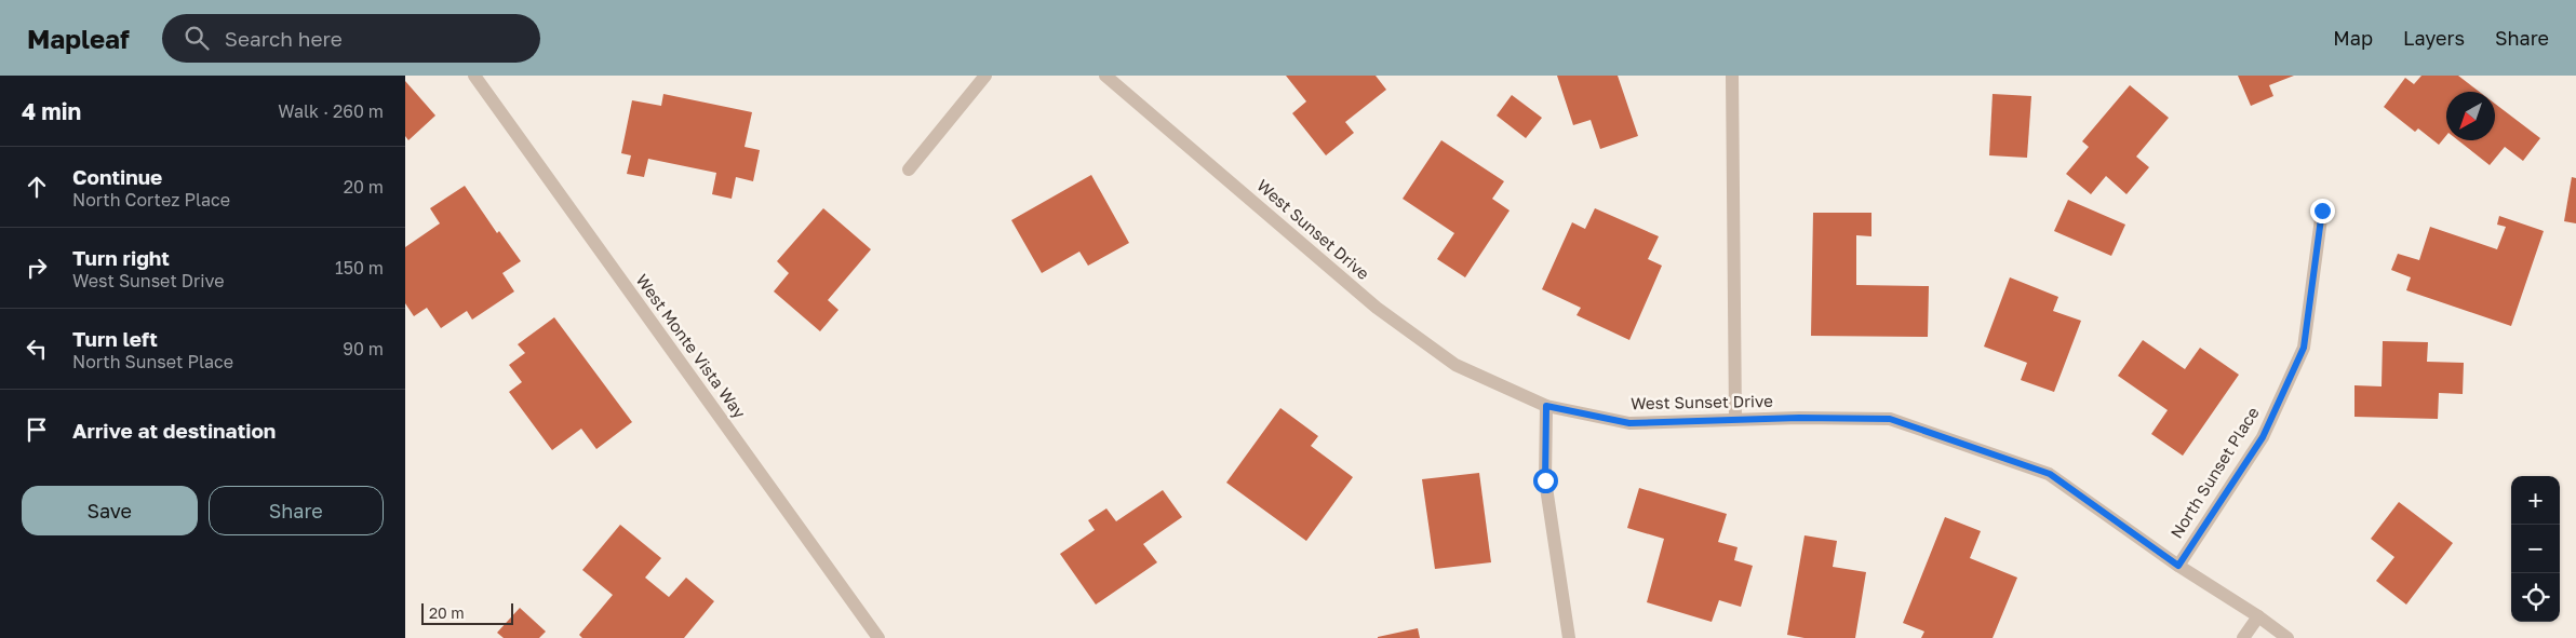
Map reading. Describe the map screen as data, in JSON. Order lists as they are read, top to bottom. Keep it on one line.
{"streets":{"street":["West Sunset Drive","West Monte Vista Way","North Sunset Place"]},"crossings":[["West Sunset Drive","North Sunset Place"]],"scale_bar":"20 m","north":"bottom left","page":{"header":"Mapleaf","search":"Search here","nav":["Map","Layers","Share"],"heading":["4 min","Walk · 260 m"],"list":[["Continue","North Cortez Place","20 m"],["Turn right","West Sunset Drive","150 m"],["Turn left","North Sunset Place","90 m"],"Arrive at destination"],"buttons":["Save","Share"],"map_buttons":["+","−"],"scale":"20 m"}}
